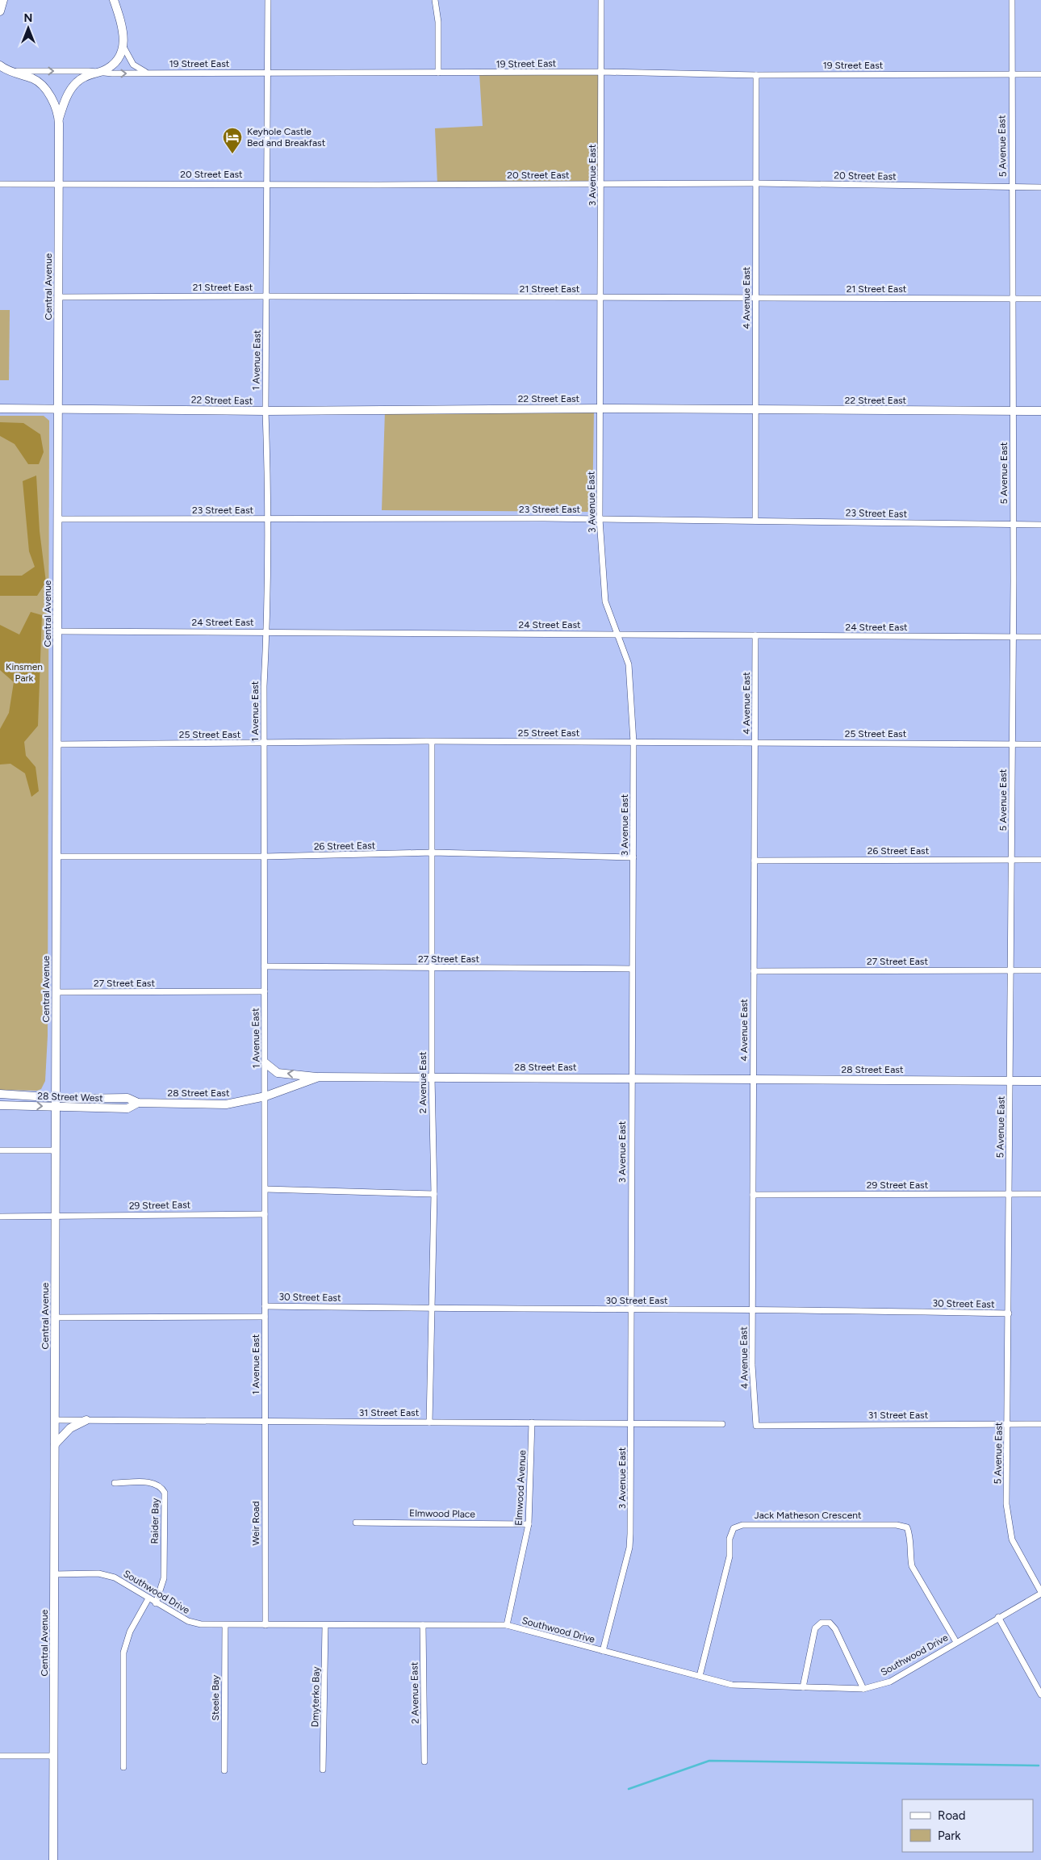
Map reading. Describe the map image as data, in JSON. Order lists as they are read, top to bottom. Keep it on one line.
{"streets":{"street":["19 Street East","5 Avenue East","20 Street East","3 Avenue East","Central Avenue","21 Street East","4 Avenue East","1 Avenue East","22 Street East","23 Street East","24 Street East","25 Street East","26 Street East","27 Street East","28 Street East","2 Avenue East","28 Street West","29 Street East","30 Street East","31 Street East","Elmwood Avenue","Elmwood Place","Jack Matheson Crescent","Raider Bay","Weir Road","Southwood Drive","Dmyterko Bay","Steele Bay"]},"crossings":[["19 Street East","5 Avenue East"],["19 Street East","3 Avenue East"],["19 Street East","Central Avenue"],["19 Street East","4 Avenue East"],["19 Street East","1 Avenue East"],["5 Avenue East","20 Street East"],["5 Avenue East","21 Street East"],["5 Avenue East","22 Street East"],["5 Avenue East","23 Street East"],["5 Avenue East","24 Street East"],["5 Avenue East","25 Street East"],["5 Avenue East","26 Street East"],["5 Avenue East","27 Street East"],["5 Avenue East","28 Street East"],["5 Avenue East","29 Street East"],["5 Avenue East","30 Street East"],["5 Avenue East","31 Street East"],["5 Avenue East","Southwood Drive"],["20 Street East","3 Avenue East"],["20 Street East","Central Avenue"],["20 Street East","4 Avenue East"],["20 Street East","1 Avenue East"],["3 Avenue East","21 Street East"],["3 Avenue East","22 Street East"],["3 Avenue East","23 Street East"],["3 Avenue East","24 Street East"],["3 Avenue East","25 Street East"],["3 Avenue East","26 Street East"],["3 Avenue East","27 Street East"],["3 Avenue East","28 Street East"],["3 Avenue East","30 Street East"],["3 Avenue East","31 Street East"],["3 Avenue East","Southwood Drive"],["Central Avenue","21 Street East"],["Central Avenue","22 Street East"],["Central Avenue","23 Street East"],["Central Avenue","24 Street East"],["Central Avenue","25 Street East"],["Central Avenue","26 Street East"],["Central Avenue","27 Street East"],["Central Avenue","28 Street East"],["Central Avenue","28 Street West"],["Central Avenue","29 Street East"],["Central Avenue","31 Street East"],["Central Avenue","Southwood Drive"],["21 Street East","4 Avenue East"],["21 Street East","1 Avenue East"],["4 Avenue East","22 Street East"],["4 Avenue East","23 Street East"],["4 Avenue East","24 Street East"],["4 Avenue East","25 Street East"],["4 Avenue East","26 Street East"],["4 Avenue East","27 Street East"],["4 Avenue East","28 Street East"],["4 Avenue East","29 Street East"],["4 Avenue East","30 Street East"],["4 Avenue East","31 Street East"],["1 Avenue East","22 Street East"],["1 Avenue East","23 Street East"],["1 Avenue East","24 Street East"],["1 Avenue East","25 Street East"],["1 Avenue East","26 Street East"],["1 Avenue East","27 Street East"],["1 Avenue East","28 Street East"],["1 Avenue East","29 Street East"],["1 Avenue East","30 Street East"],["1 Avenue East","31 Street East"],["1 Avenue East","Weir Road"],["25 Street East","2 Avenue East"],["26 Street East","2 Avenue East"],["27 Street East","2 Avenue East"],["28 Street East","2 Avenue East"],["28 Street East","28 Street West"],["2 Avenue East","30 Street East"],["2 Avenue East","31 Street East"],["2 Avenue East","Southwood Drive"],["31 Street East","Elmwood Avenue"],["31 Street East","Weir Road"],["Elmwood Avenue","Elmwood Place"],["Elmwood Avenue","Southwood Drive"],["Jack Matheson Crescent","Southwood Drive"],["Raider Bay","Southwood Drive"],["Weir Road","Southwood Drive"],["Southwood Drive","Dmyterko Bay"],["Southwood Drive","Steele Bay"]],"parks":["Kinsmen Park"],"places":{"hotel":["Keyhole Castle Bed and Breakfast"]},"legend":["Road","Park"],"north":"top"}
